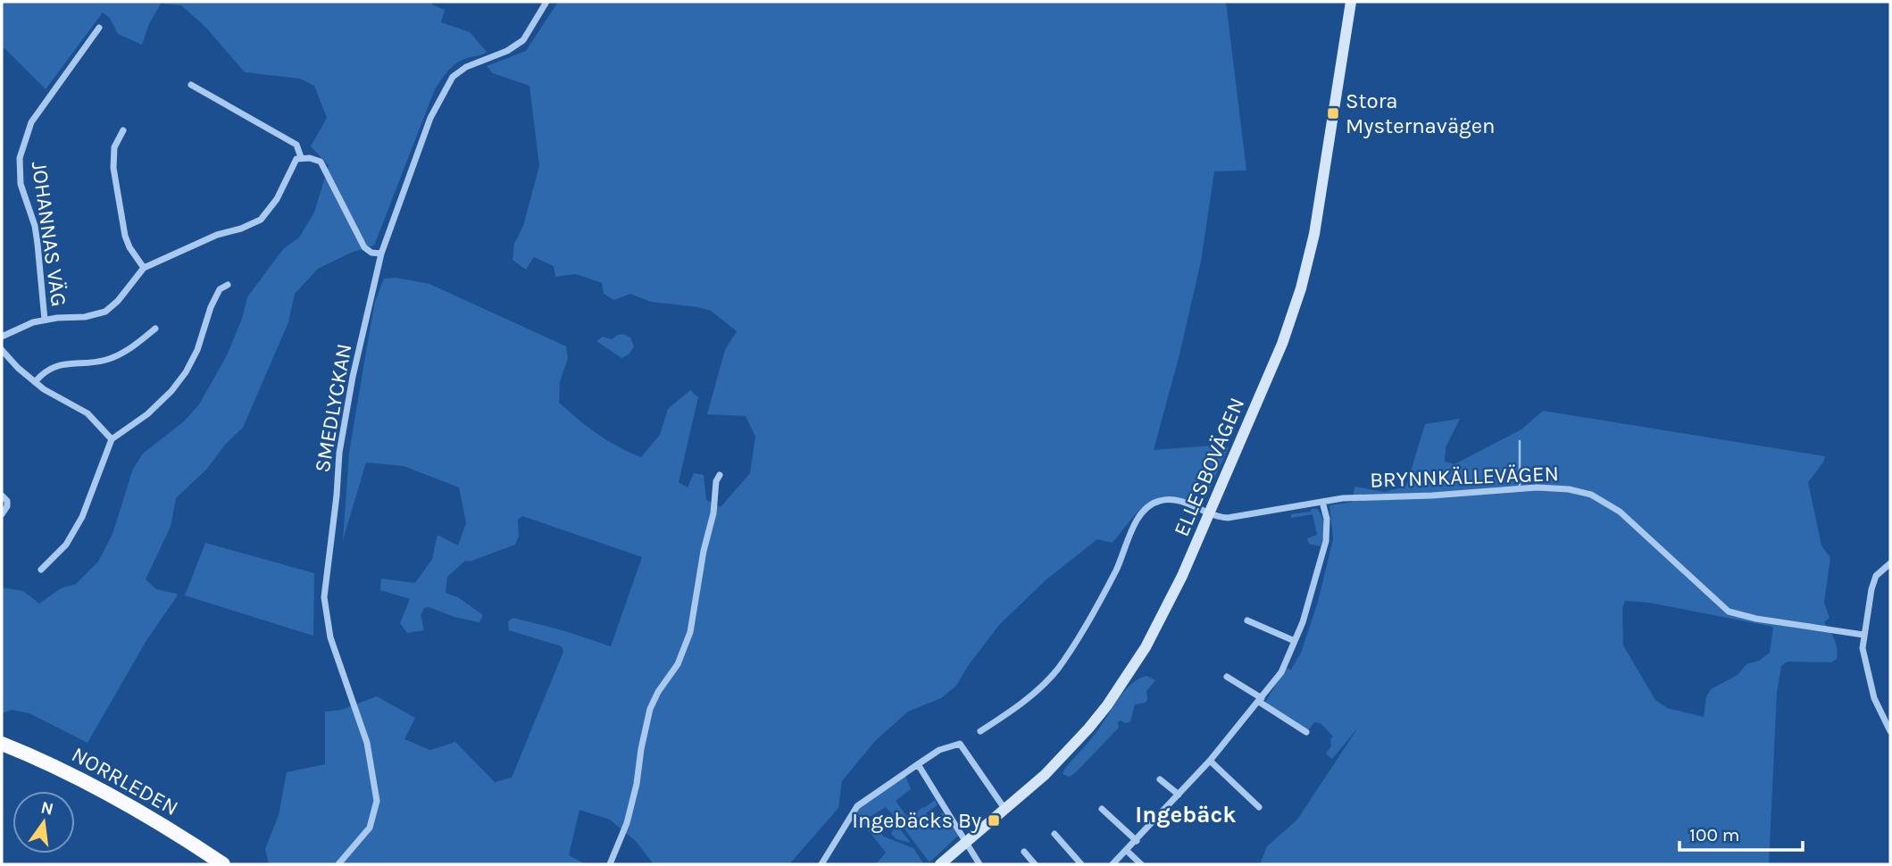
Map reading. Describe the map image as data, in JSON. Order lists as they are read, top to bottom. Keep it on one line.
{"streets":{"highway":["NORRLEDEN"],"main road":["ELLESBOVÄGEN"],"street":["JOHANNAS VÄG","SMEDLYCKAN","BRYNNKÄLLEVÄGEN"]},"crossings":[["ELLESBOVÄGEN","BRYNNKÄLLEVÄGEN"]],"districts":["Ingebäck"],"places":{"transit":["Stora Mysternavägen","Ingebäcks By"]},"scale_bar":"100 m","north":"top"}
